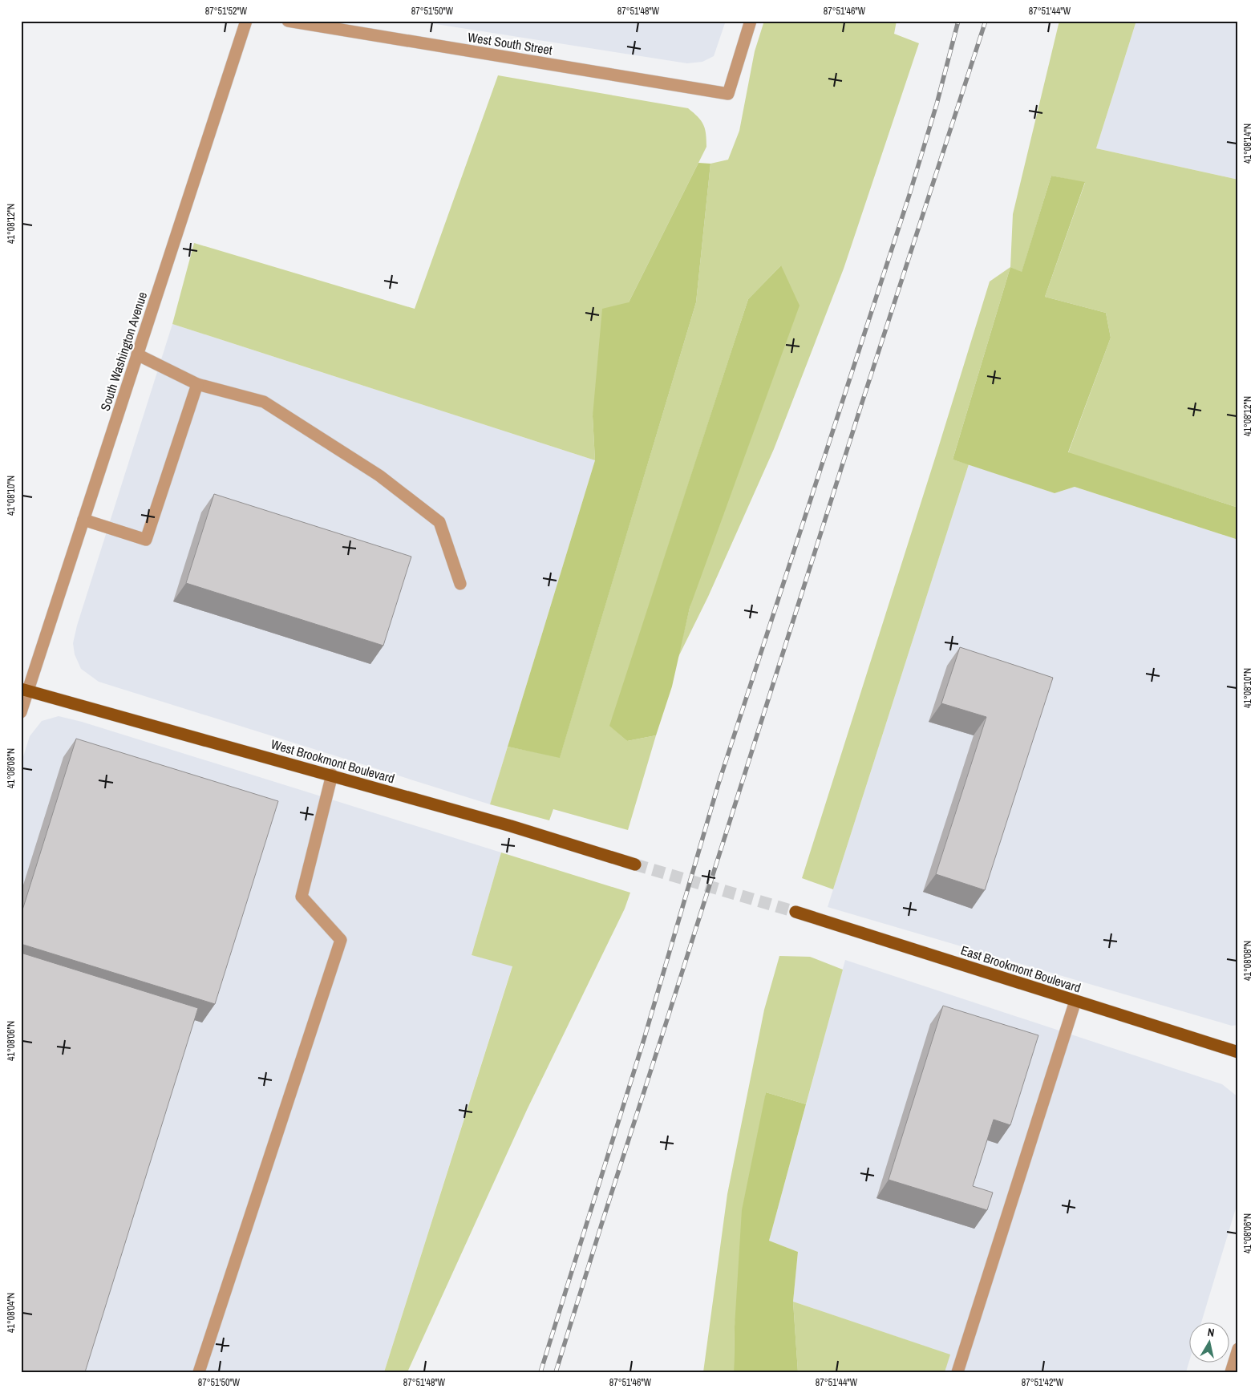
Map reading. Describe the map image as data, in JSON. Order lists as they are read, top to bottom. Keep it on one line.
{"streets":{"main road":["West Brookmont Boulevard","East Brookmont Boulevard"],"street":["West South Street","South Washington Avenue"]},"crossings":[["South Washington Avenue","West Brookmont Boulevard"]],"north":"top","coordinates":["87°51'52\"W","87°51'50\"W","87°51'48\"W","87°51'46\"W","87°51'44\"W","41°08'14\"N","41°08'12\"N","41°08'10\"N","41°08'08\"N","41°08'06\"N","41°08'04\"N","87°51'42\"W"]}
